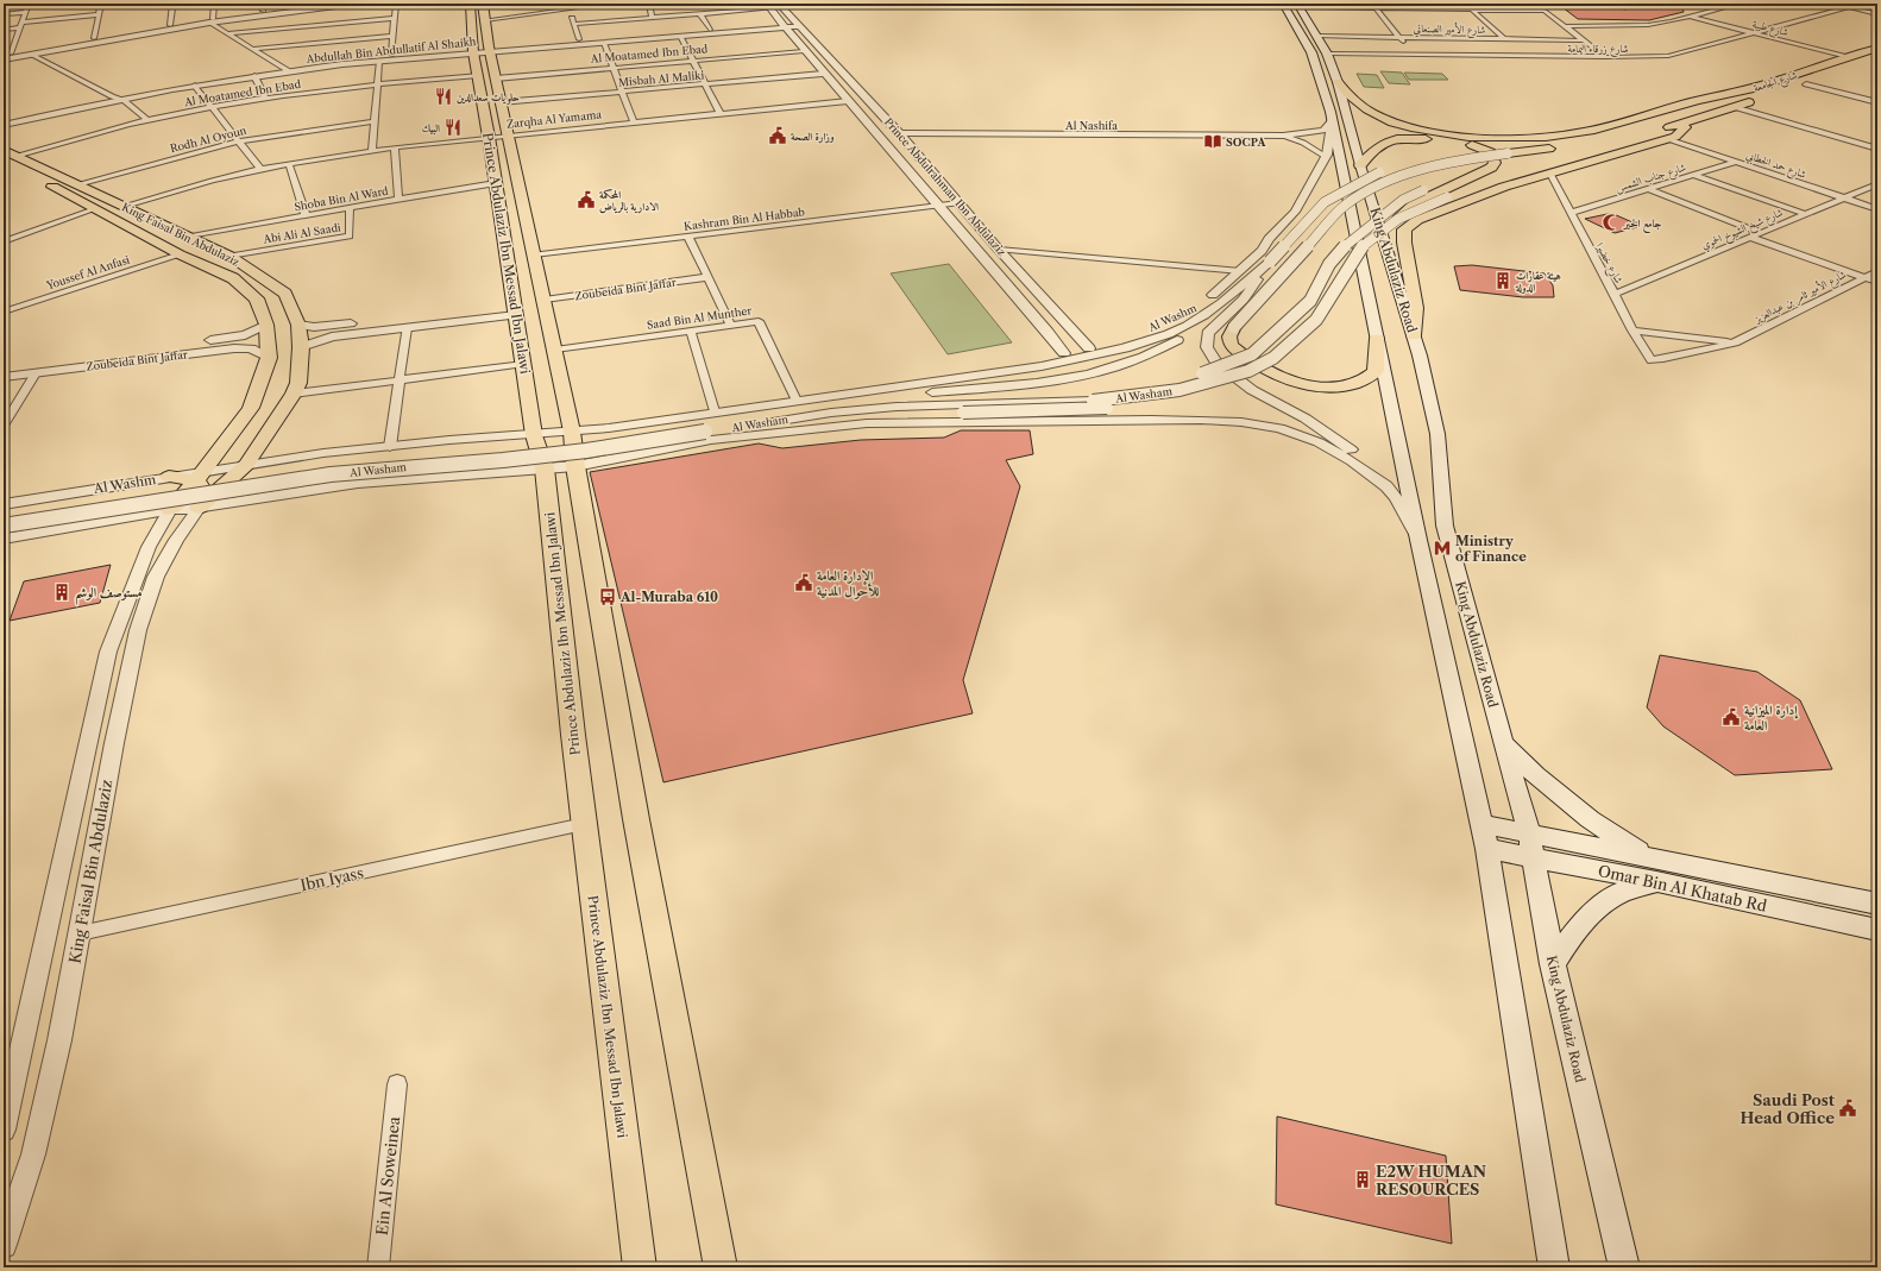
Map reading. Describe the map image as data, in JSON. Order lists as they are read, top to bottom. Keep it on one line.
{"streets":{"main road":["شارع الجامعة","King Faisal Bin Abdulaziz","Prince Abdulaziz Ibn Messad Ibn Jalawi","King Abdulaziz Road","Omar Bin Al Khatab Rd"],"street":["شارع طيبة","شارع الأمير الصنعاني","شارع زرقاء اليمامة","Abdullah Bin Abdullatif Al Shaikh","Al Moatamed Ibn Ebad","Misbah Al Maliki","Zarqha Al Yamama","Al Nashifa","Rodh Al Oyoun","شارع حمد الخطابي","شارع جناب الشمس","Prince Abdulrahman Ibn Abdulaziz","Shoba Bin Al Ward","Kashram Bin Al Habbab","شارع شيخ الشيوخ الحموي","Abi Ali Al Saadi","شارع خضيرا","Youssef Al Anfasi","Zoubeida Bint Jaffar","شارع الأمير ثامر بن عبدالعزيز","Saad Bin Al Munther","Al Washm","Al Washam","Ibn Iyass","Ein Al Soweinea"]},"crossings":[["شارع طيبة","شارع زرقاء اليمامة"],["شارع طيبة","شارع الجامعة"],["شارع الأمير الصنعاني","King Abdulaziz Road"],["شارع زرقاء اليمامة","King Abdulaziz Road"],["Abdullah Bin Abdullatif Al Shaikh","Prince Abdulrahman Ibn Abdulaziz"],["Abdullah Bin Abdullatif Al Shaikh","Prince Abdulaziz Ibn Messad Ibn Jalawi"],["Al Moatamed Ibn Ebad","Prince Abdulrahman Ibn Abdulaziz"],["Al Moatamed Ibn Ebad","King Faisal Bin Abdulaziz"],["Al Moatamed Ibn Ebad","Prince Abdulaziz Ibn Messad Ibn Jalawi"],["Misbah Al Maliki","Prince Abdulrahman Ibn Abdulaziz"],["Misbah Al Maliki","Prince Abdulaziz Ibn Messad Ibn Jalawi"],["Zarqha Al Yamama","Prince Abdulrahman Ibn Abdulaziz"],["Zarqha Al Yamama","King Faisal Bin Abdulaziz"],["Zarqha Al Yamama","Prince Abdulaziz Ibn Messad Ibn Jalawi"],["Al Nashifa","Prince Abdulrahman Ibn Abdulaziz"],["Rodh Al Oyoun","King Faisal Bin Abdulaziz"],["شارع حمد الخطابي","شارع جناب الشمس"],["شارع حمد الخطابي","شارع شيخ الشيوخ الحموي"],["شارع جناب الشمس","شارع خضيرا"],["Prince Abdulrahman Ibn Abdulaziz","Kashram Bin Al Habbab"],["Prince Abdulrahman Ibn Abdulaziz","Al Washm"],["Shoba Bin Al Ward","Abi Ali Al Saadi"],["Shoba Bin Al Ward","King Faisal Bin Abdulaziz"],["Shoba Bin Al Ward","Prince Abdulaziz Ibn Messad Ibn Jalawi"],["Kashram Bin Al Habbab","Prince Abdulaziz Ibn Messad Ibn Jalawi"],["شارع شيخ الشيوخ الحموي","شارع خضيرا"],["Abi Ali Al Saadi","King Faisal Bin Abdulaziz"],["King Faisal Bin Abdulaziz","Youssef Al Anfasi"],["King Faisal Bin Abdulaziz","Zoubeida Bint Jaffar"],["King Faisal Bin Abdulaziz","Al Washam"],["King Faisal Bin Abdulaziz","Ibn Iyass"],["Prince Abdulaziz Ibn Messad Ibn Jalawi","Zoubeida Bint Jaffar"],["Prince Abdulaziz Ibn Messad Ibn Jalawi","Saad Bin Al Munther"],["Prince Abdulaziz Ibn Messad Ibn Jalawi","Al Washam"],["Prince Abdulaziz Ibn Messad Ibn Jalawi","Ibn Iyass"],["شارع خضيرا","شارع الأمير ثامر بن عبدالعزيز"],["King Abdulaziz Road","Al Washm"],["King Abdulaziz Road","Al Washam"],["King Abdulaziz Road","Omar Bin Al Khatab Rd"],["Saad Bin Al Munther","Al Washam"],["Al Washm","Al Washam"]],"places":{"restaurant":["حلويات سعدالدين","البيك"],"public building":["وزارة الصحة","المحكمة الادارية بالرياض","الإدارة العامة للأحوال المدنية","إدارة الميزانية العامة","Saudi Post Head Office"],"library":["SOCPA"],"mosque":["جامع الخير"],"building":["هيئة عقارات الدولة","مستوصف الوشم","E2W HUMAN RESOURCES"],"metro station":["Ministry of Finance"],"bus stop":["Al-Muraba 610"]}}
